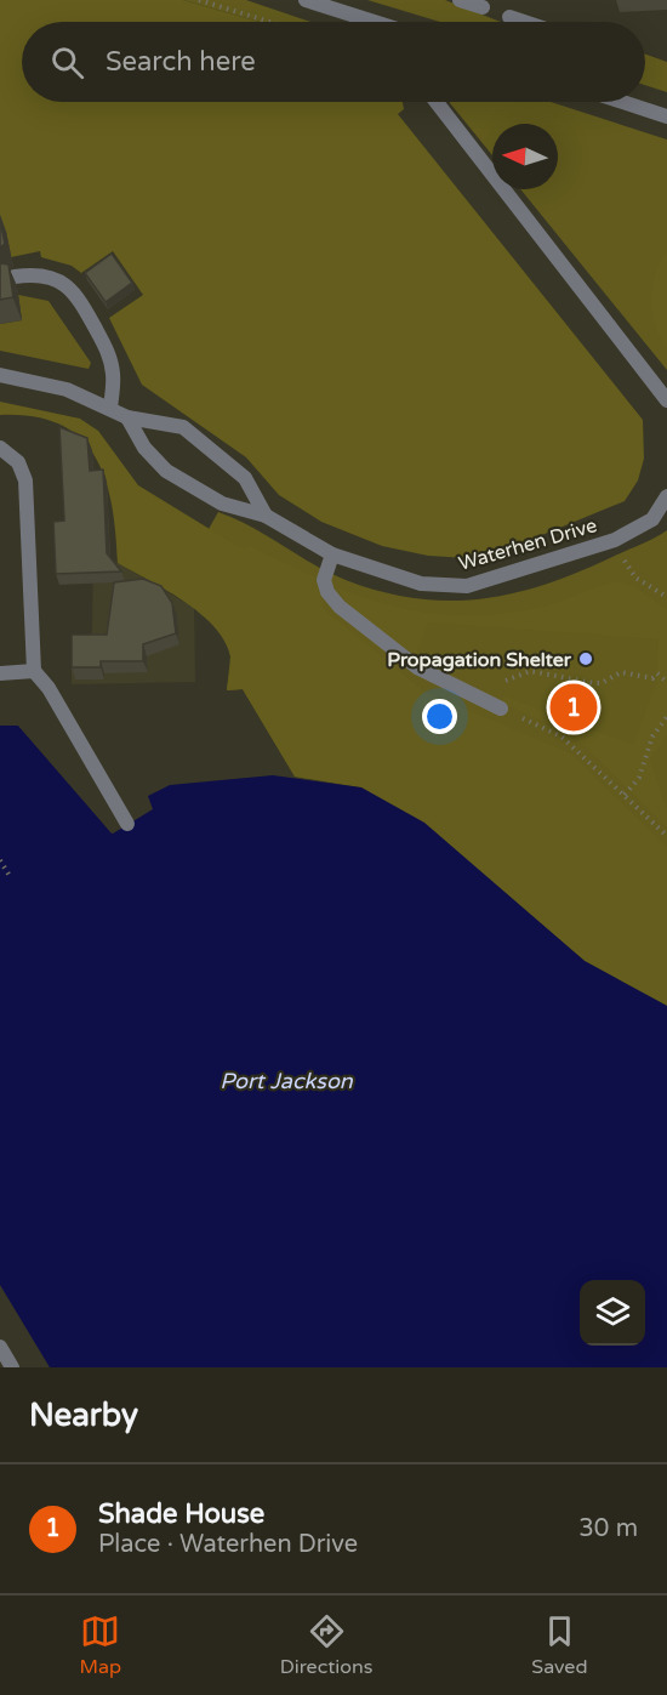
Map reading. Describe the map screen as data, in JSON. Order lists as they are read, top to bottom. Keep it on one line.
{"streets":{"street":["Waterhen Drive"]},"water":["Port Jackson"],"places":["Propagation Shelter"],"north":"left","page":{"search":"Search here","pins":"1","heading":"Nearby","list":[{"mark":"1","name":"Shade House","note":"Place · Waterhen Drive","value":"30 m"}],"nav":["Map","Directions","Saved"]}}
